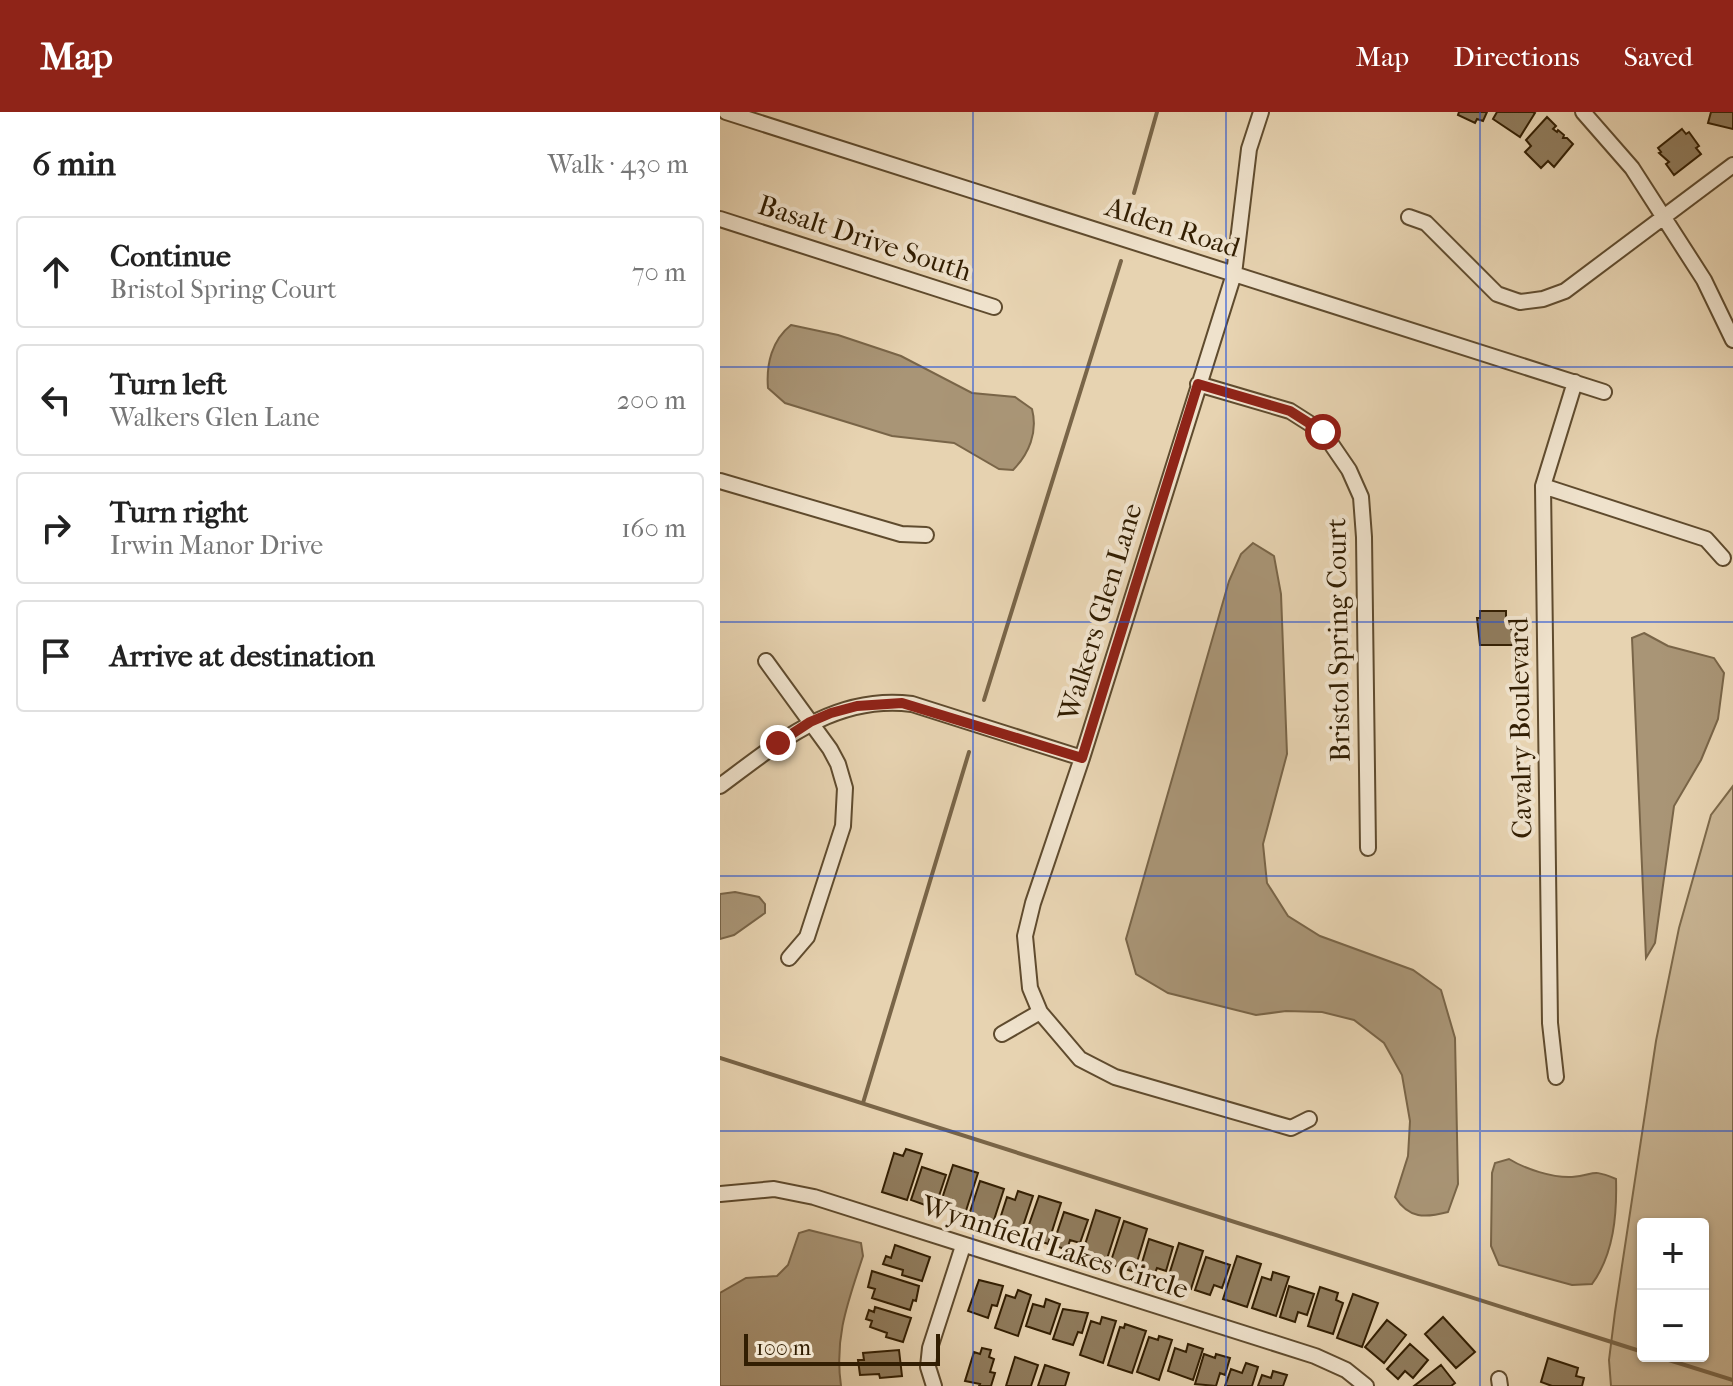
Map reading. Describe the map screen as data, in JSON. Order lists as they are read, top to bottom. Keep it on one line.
{"streets":{"street":["Alden Road","Basalt Drive South","Walkers Glen Lane","Bristol Spring Court","Cavalry Boulevard","Wynnfield Lakes Circle"]},"crossings":[["Alden Road","Walkers Glen Lane"],["Alden Road","Cavalry Boulevard"],["Walkers Glen Lane","Bristol Spring Court"]],"scale_bar":"100 m","page":{"header":"Map","nav":["Map","Directions","Saved"],"heading":["6 min","Walk · 430 m"],"list":[["Continue","Bristol Spring Court","70 m"],["Turn left","Walkers Glen Lane","200 m"],["Turn right","Irwin Manor Drive","160 m"],"Arrive at destination"],"map_buttons":["+","−"],"scale":"100 m"}}
